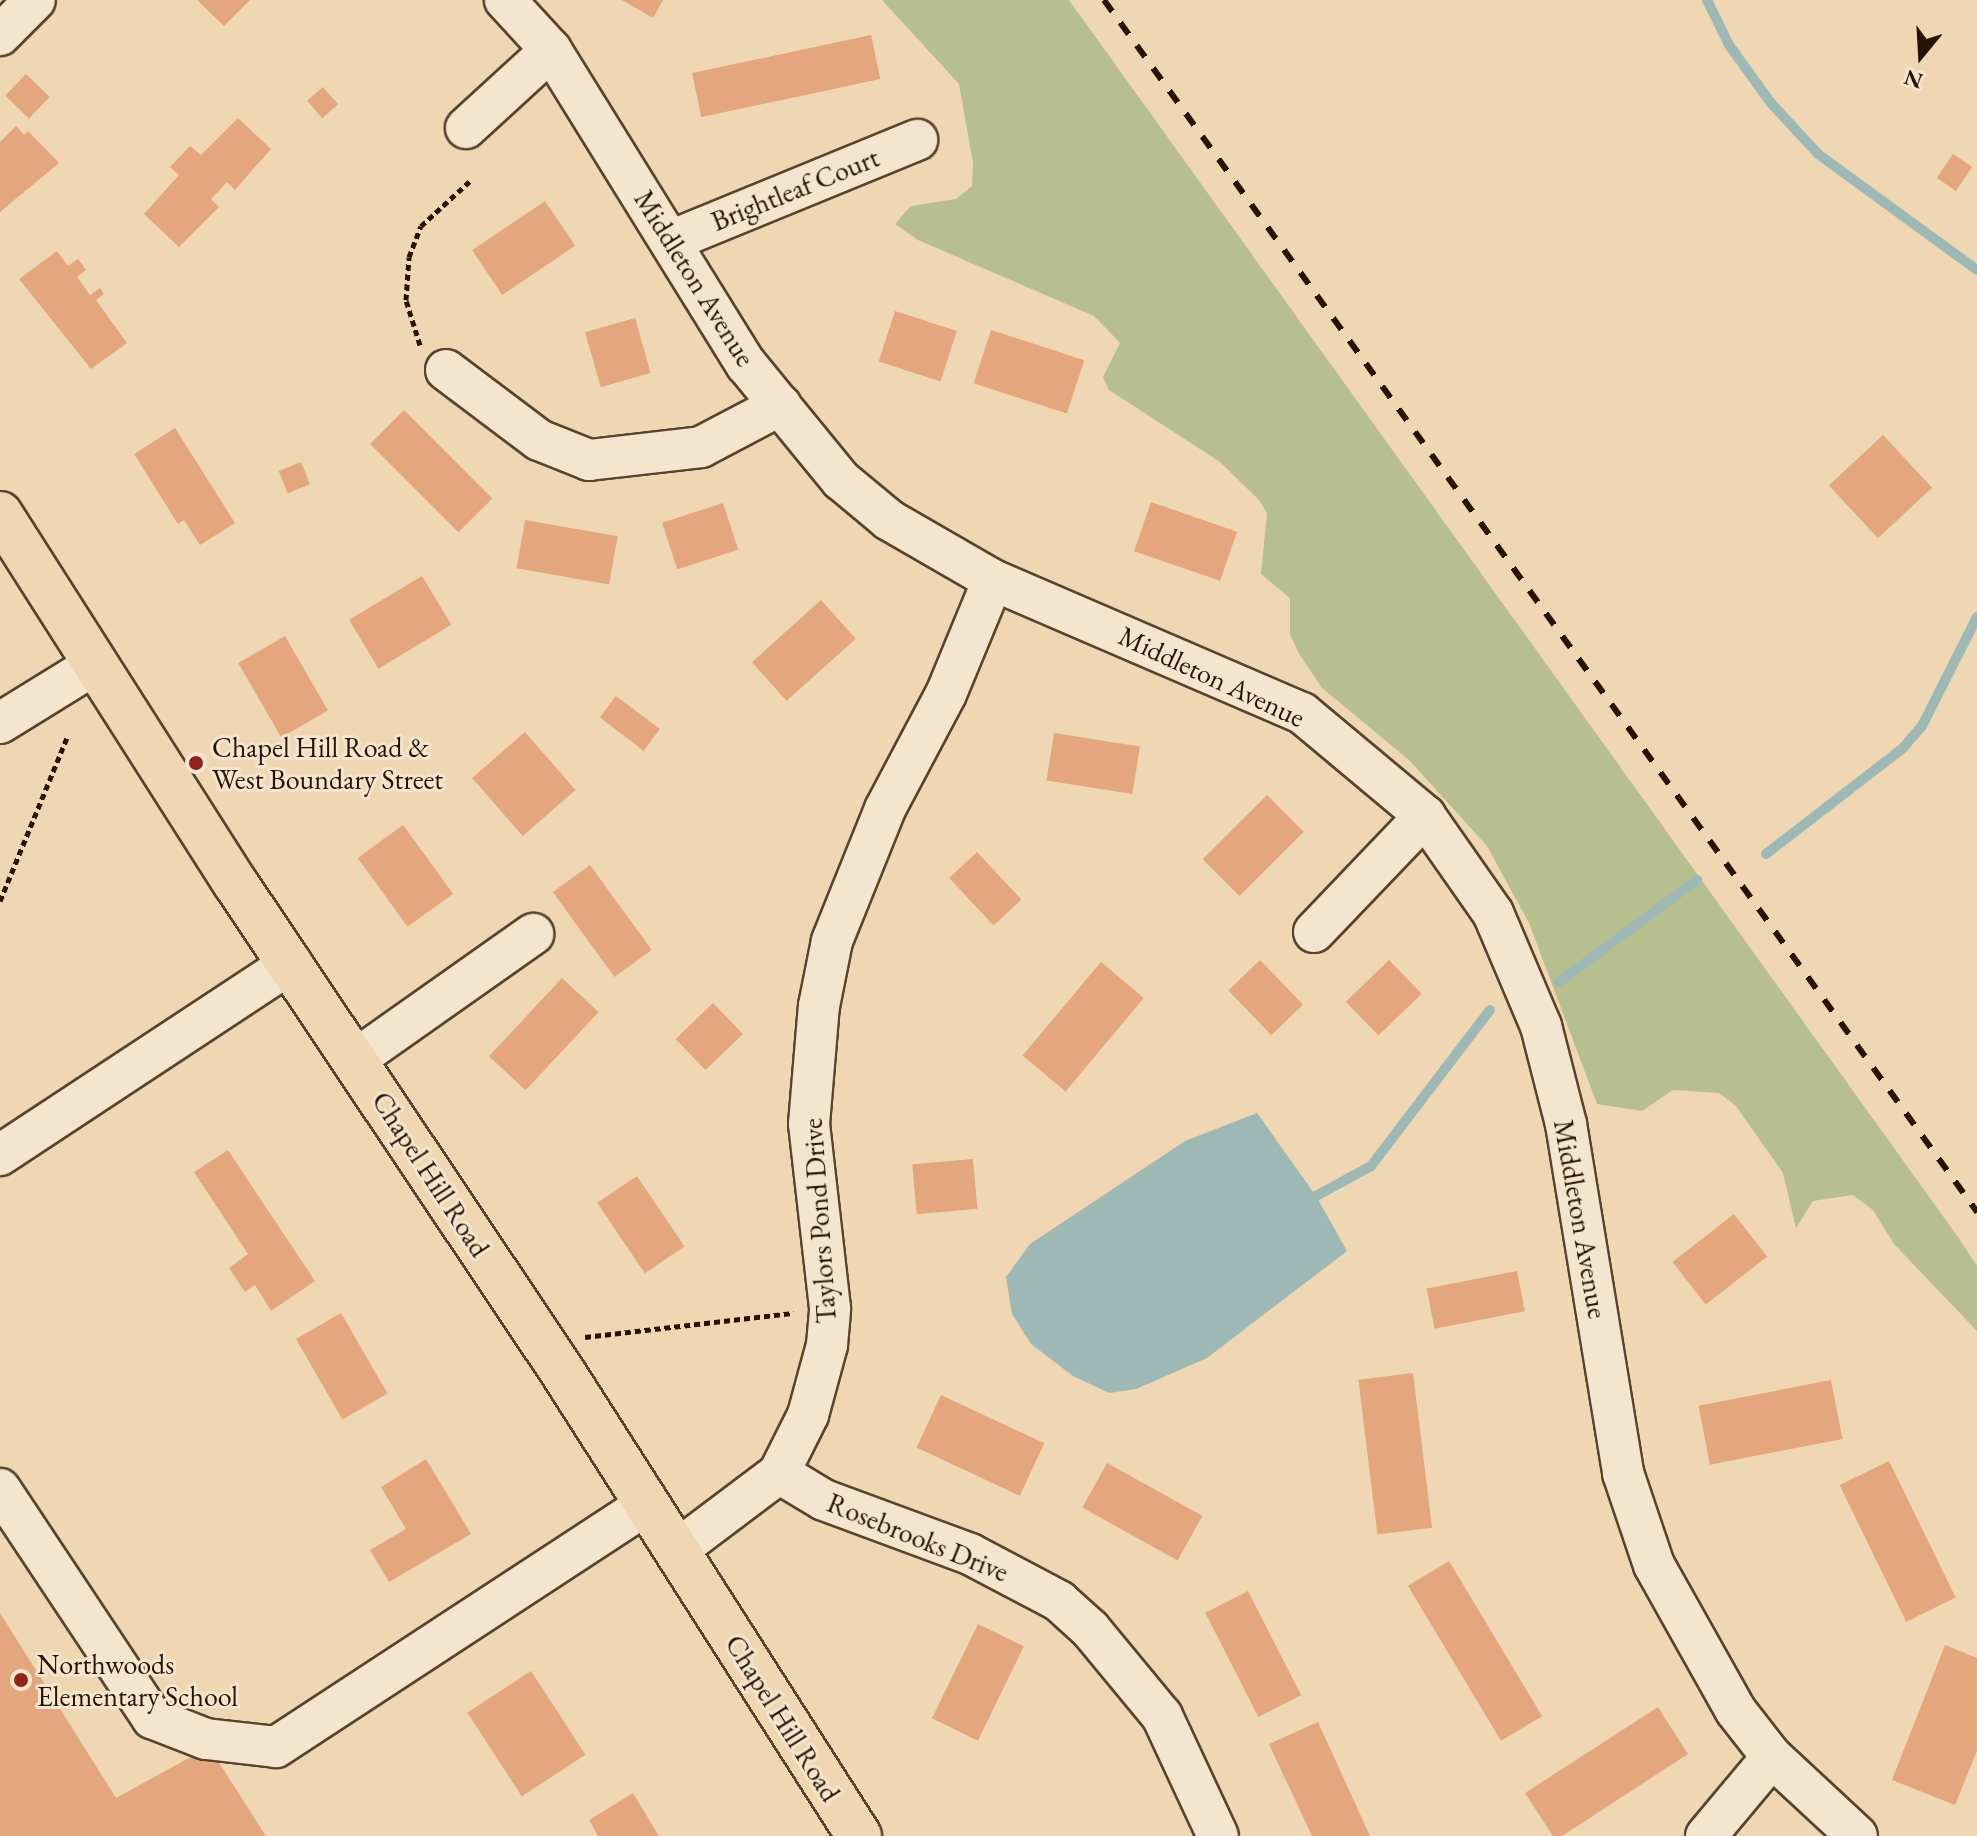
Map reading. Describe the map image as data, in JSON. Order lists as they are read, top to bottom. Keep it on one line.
{"streets":{"main road":["Chapel Hill Road"],"street":["Brightleaf Court","Middleton Avenue","Taylors Pond Drive","Rosebrooks Drive"]},"crossings":[["Brightleaf Court","Middleton Avenue"],["Middleton Avenue","Taylors Pond Drive"],["Chapel Hill Road","Taylors Pond Drive"],["Taylors Pond Drive","Rosebrooks Drive"]],"places":["Chapel Hill Road & West Boundary Street","Northwoods Elementary School"],"north":"bottom"}
